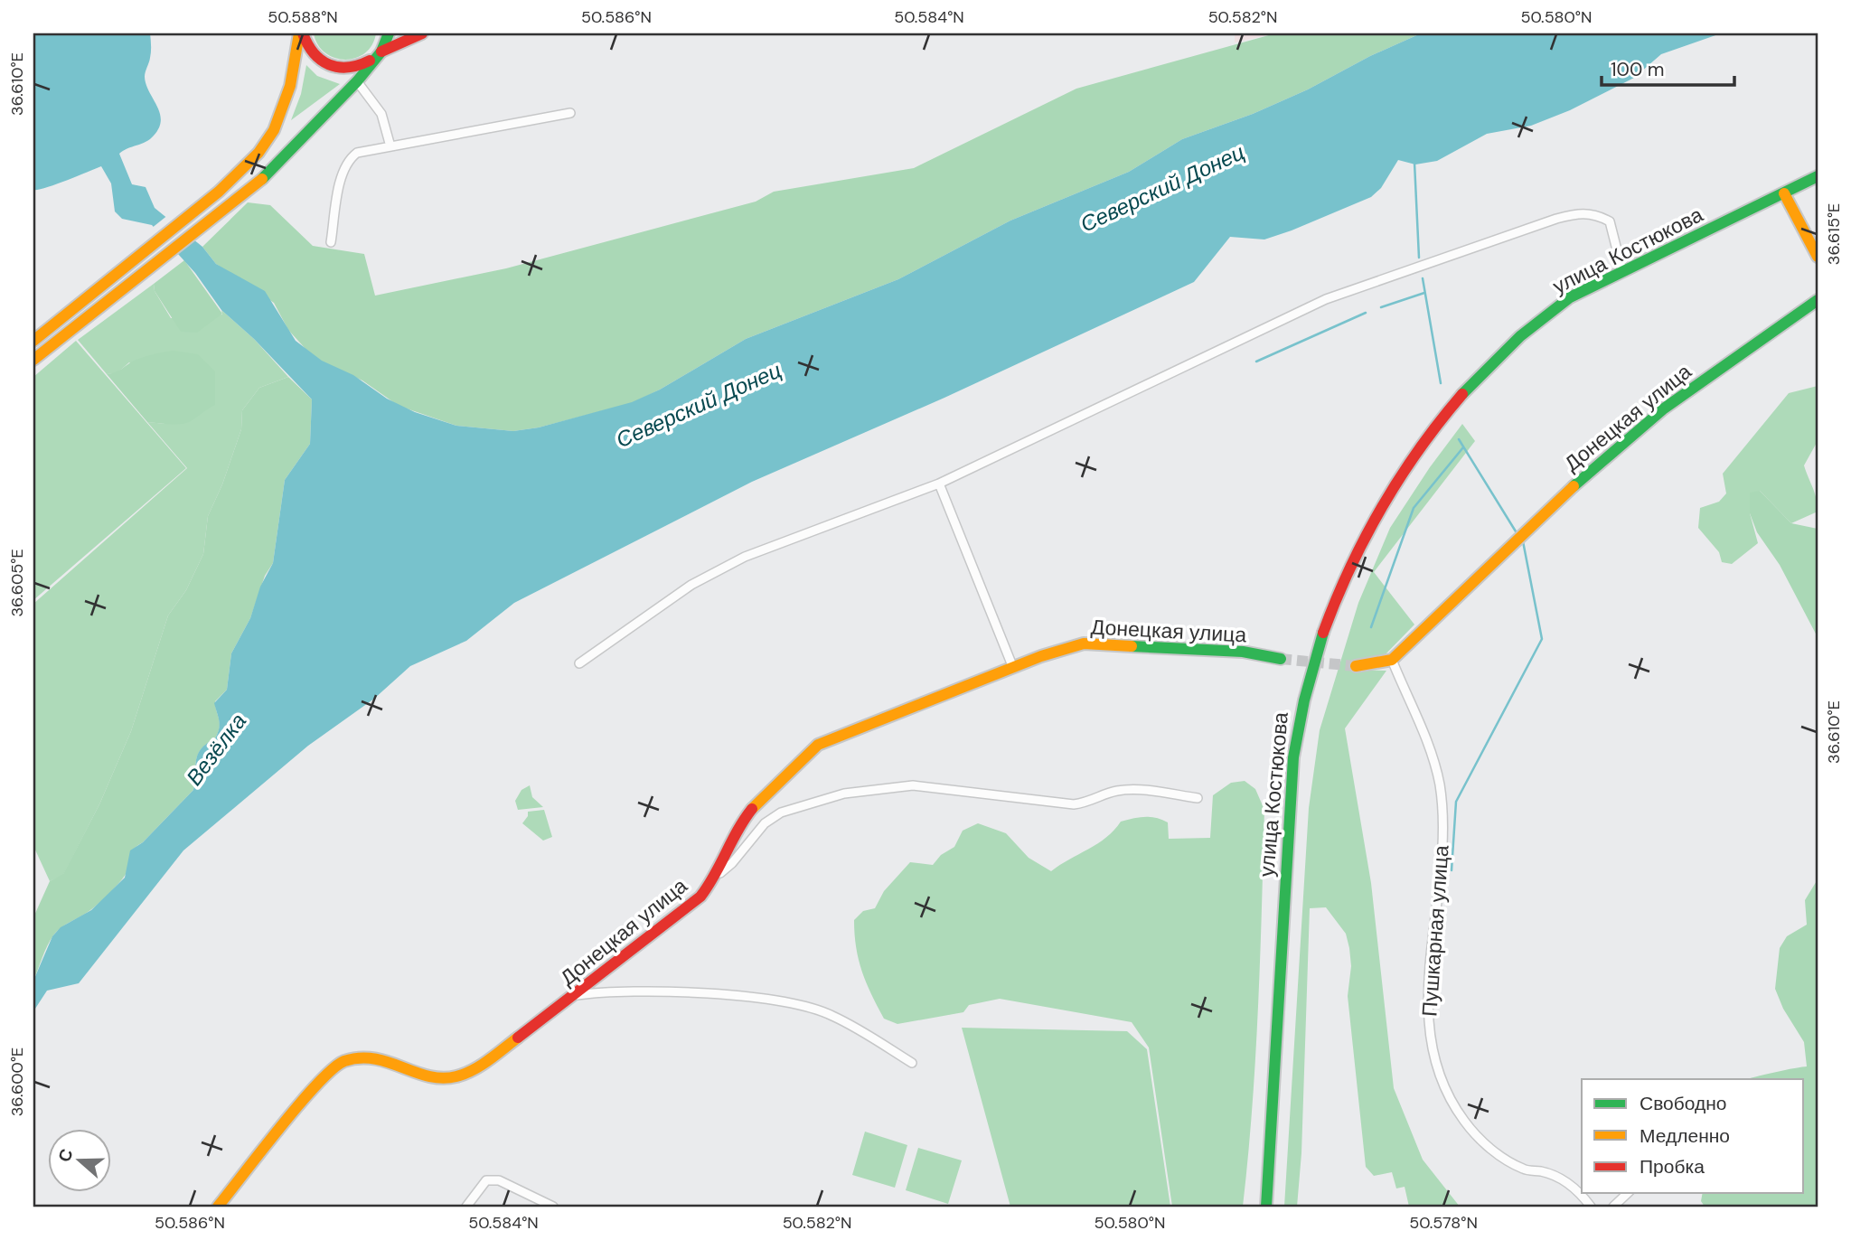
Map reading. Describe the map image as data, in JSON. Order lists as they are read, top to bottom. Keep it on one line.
{"streets":{"main road":["улица Костюкова","Донецкая улица"],"street":["Пушкарная улица"]},"crossings":[["Донецкая улица","Пушкарная улица"]],"water":["Северский Донец","Везёлка"],"legend":["Свободно","Медленно","Пробка"],"scale_bar":"100 m","north":"left","coordinates":["50.588°N","50.586°N","50.584°N","50.582°N","50.580°N","36.610°E","36.615°E","36.605°E","36.600°E","50.578°N"]}
